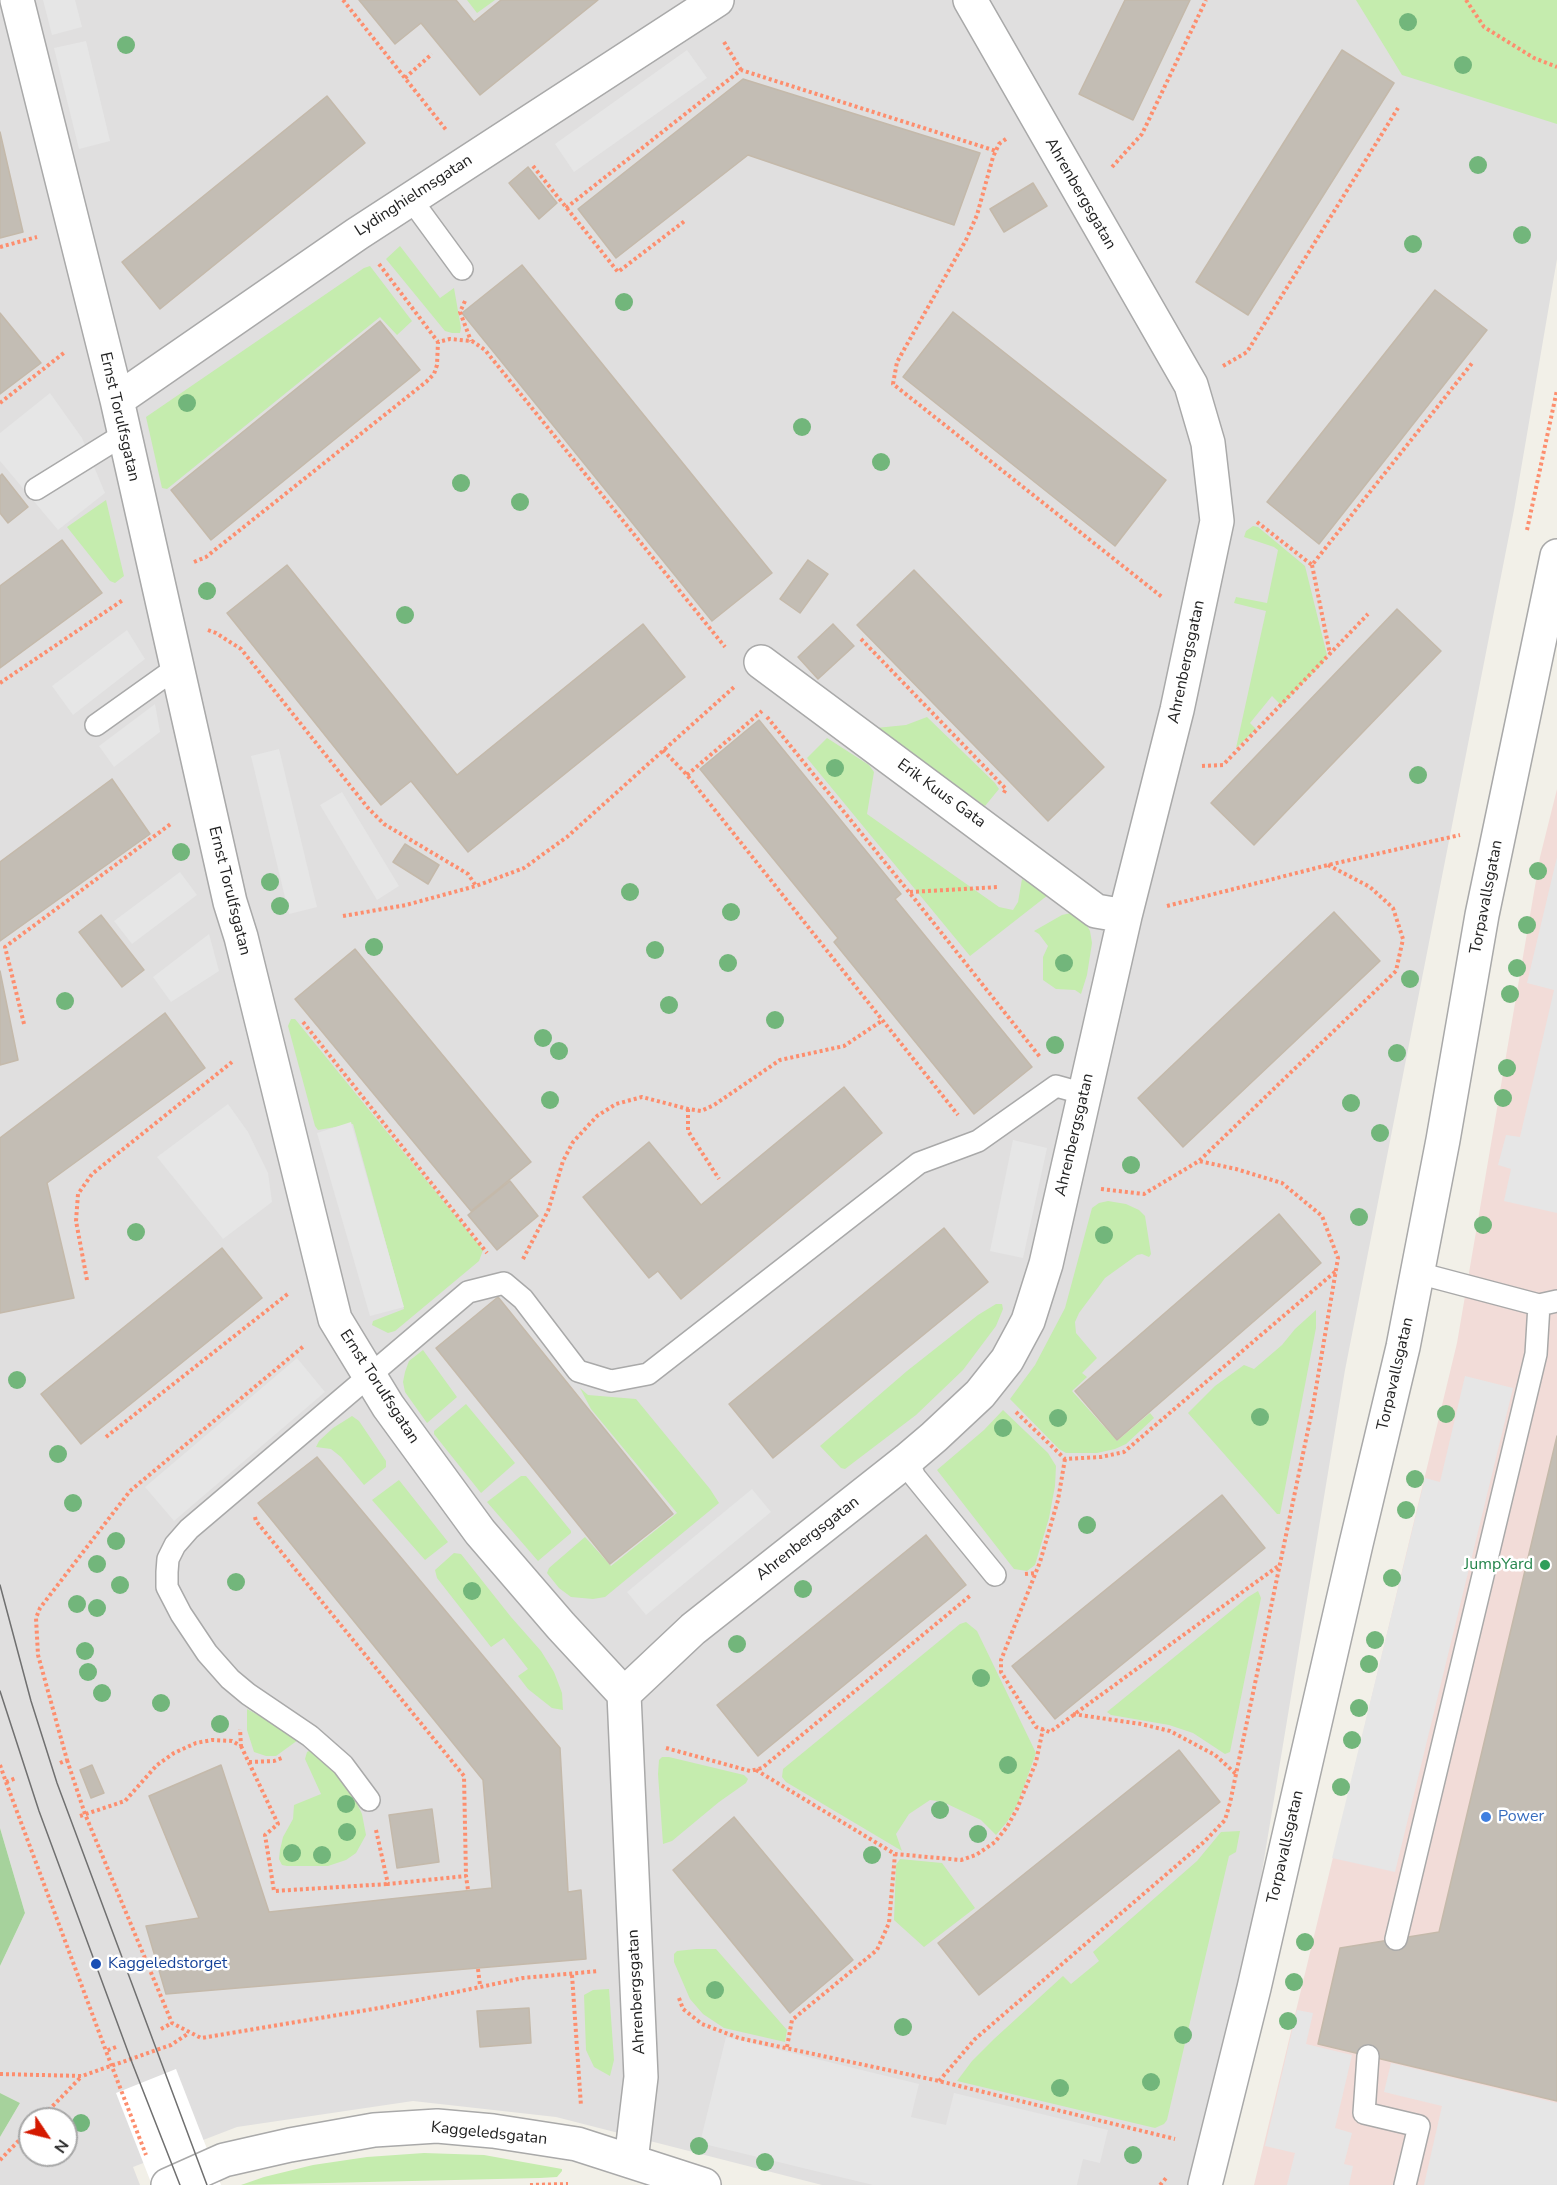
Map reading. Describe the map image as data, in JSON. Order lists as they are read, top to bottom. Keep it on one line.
{"streets":{"street":["Ahrenbergsgatan","Lydinghielmsgatan","Ernst Torulfsgatan","Erik Kuus Gata","Torpavallsgatan","Kaggeledsgatan"]},"crossings":[["Ahrenbergsgatan","Ernst Torulfsgatan"],["Ahrenbergsgatan","Erik Kuus Gata"],["Ahrenbergsgatan","Kaggeledsgatan"],["Lydinghielmsgatan","Ernst Torulfsgatan"]],"places":["JumpYard","Power","Kaggeledstorget"],"north":"bottom right"}
